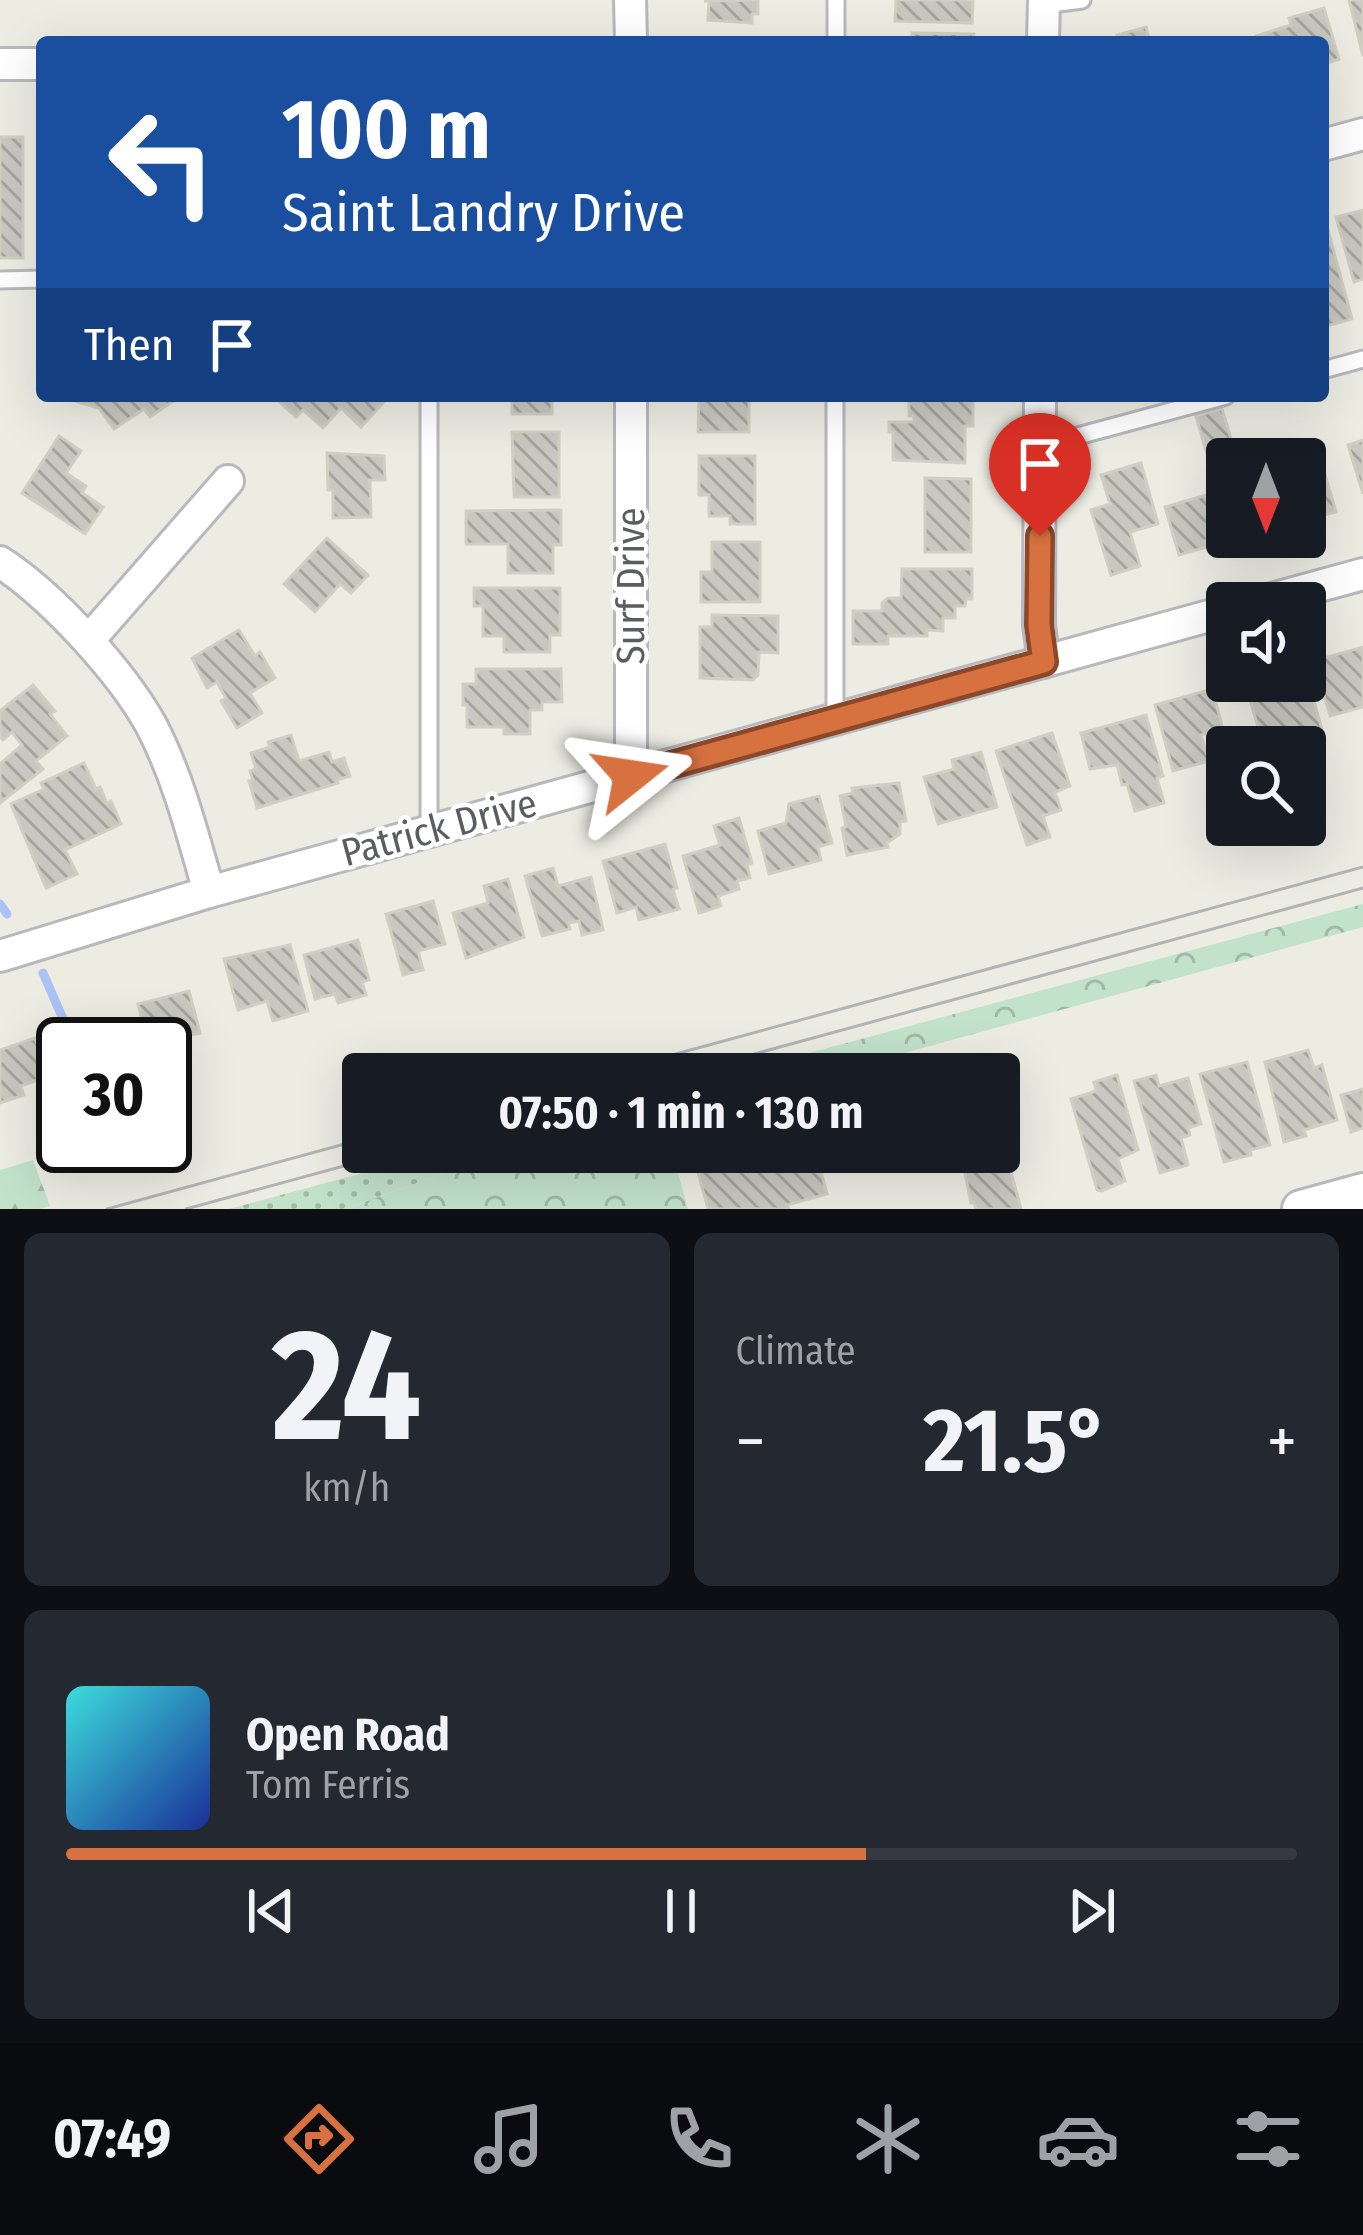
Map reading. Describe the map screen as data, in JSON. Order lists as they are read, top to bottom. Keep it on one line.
{"streets":{"street":["Surf Drive","Patrick Drive"]},"crossings":[["Surf Drive","Patrick Drive"]],"north":"bottom","page":{"turn":["100 m","Saint Landry Drive"],"then":"Then","limit":"30","trip":"07:50 · 1 min · 130 m","tile":[["24","km/h"],"Climate"],"heat":["−","21.5°","+"],"song":["Open Road","Tom Ferris"],"tabs":"07:49"}}
